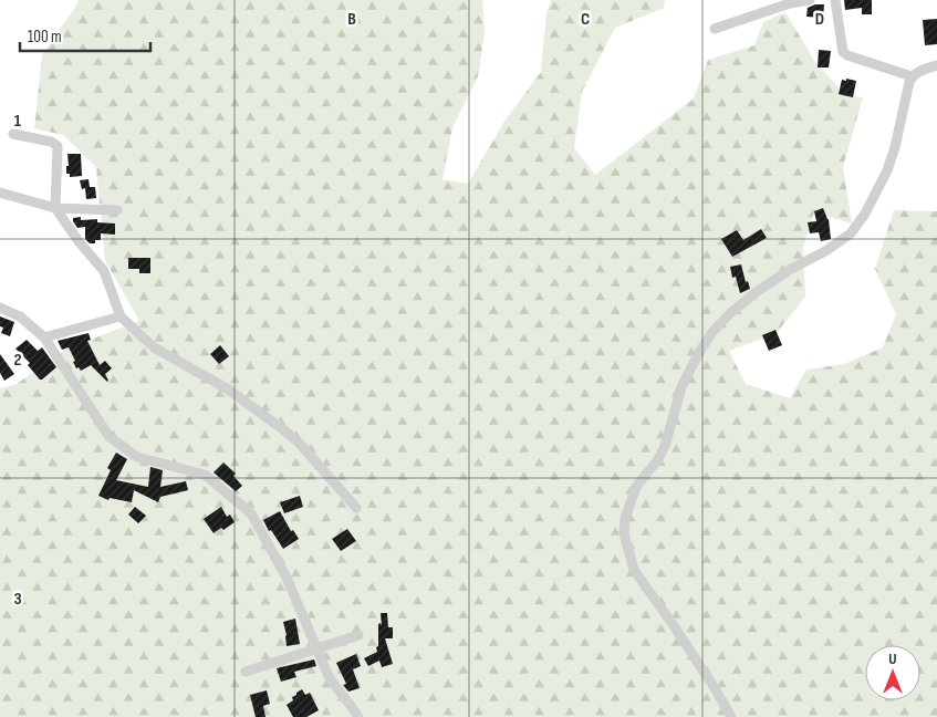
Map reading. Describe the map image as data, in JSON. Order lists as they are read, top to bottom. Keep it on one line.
{"scale_bar":"100 m","north":"top","grid":{"columns":["B","C","D"],"rows":["1","2","3"]}}
